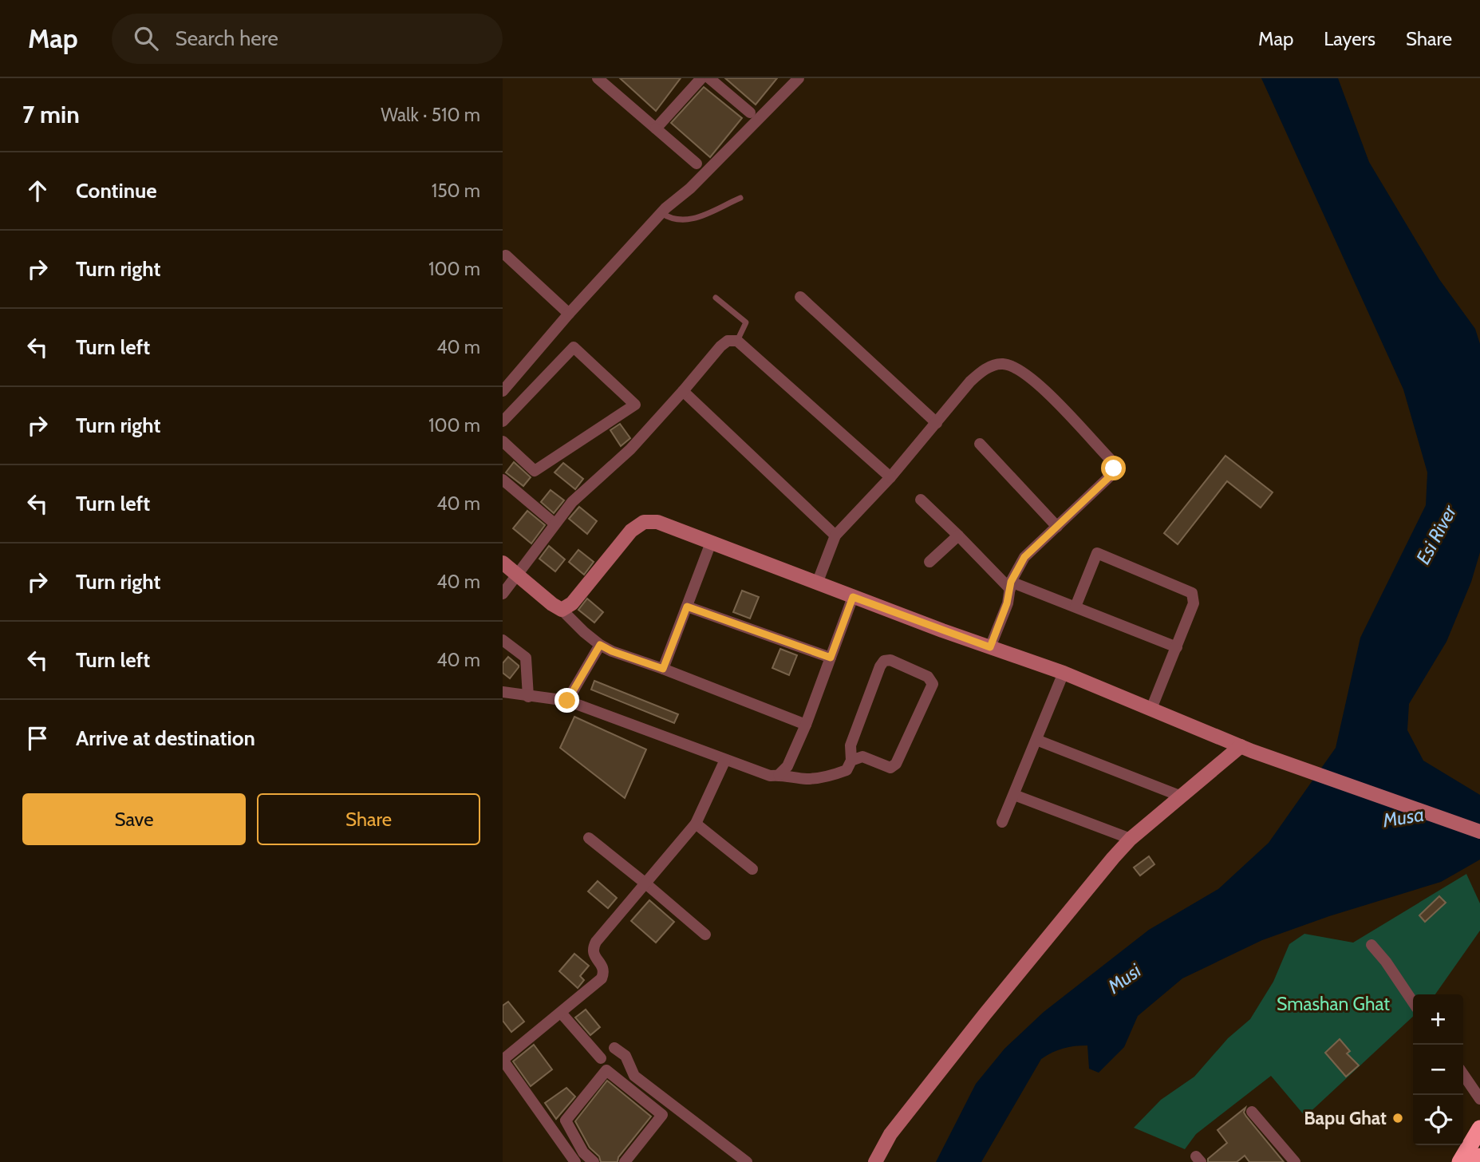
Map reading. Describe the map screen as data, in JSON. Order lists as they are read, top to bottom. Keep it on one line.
{"water":["Esi River","Musa","Musi"],"parks":["Smashan Ghat"],"places":["Bapu Ghat"],"page":{"header":"Map","search":"Search here","nav":["Map","Layers","Share"],"heading":["7 min","Walk · 510 m"],"list":[["Continue","150 m"],["Turn right","100 m"],["Turn left","40 m"],["Turn right","100 m"],["Turn left","40 m"],["Turn right","40 m"],["Turn left","40 m"],"Arrive at destination"],"buttons":["Save","Share"],"map_buttons":["+","−"]}}
